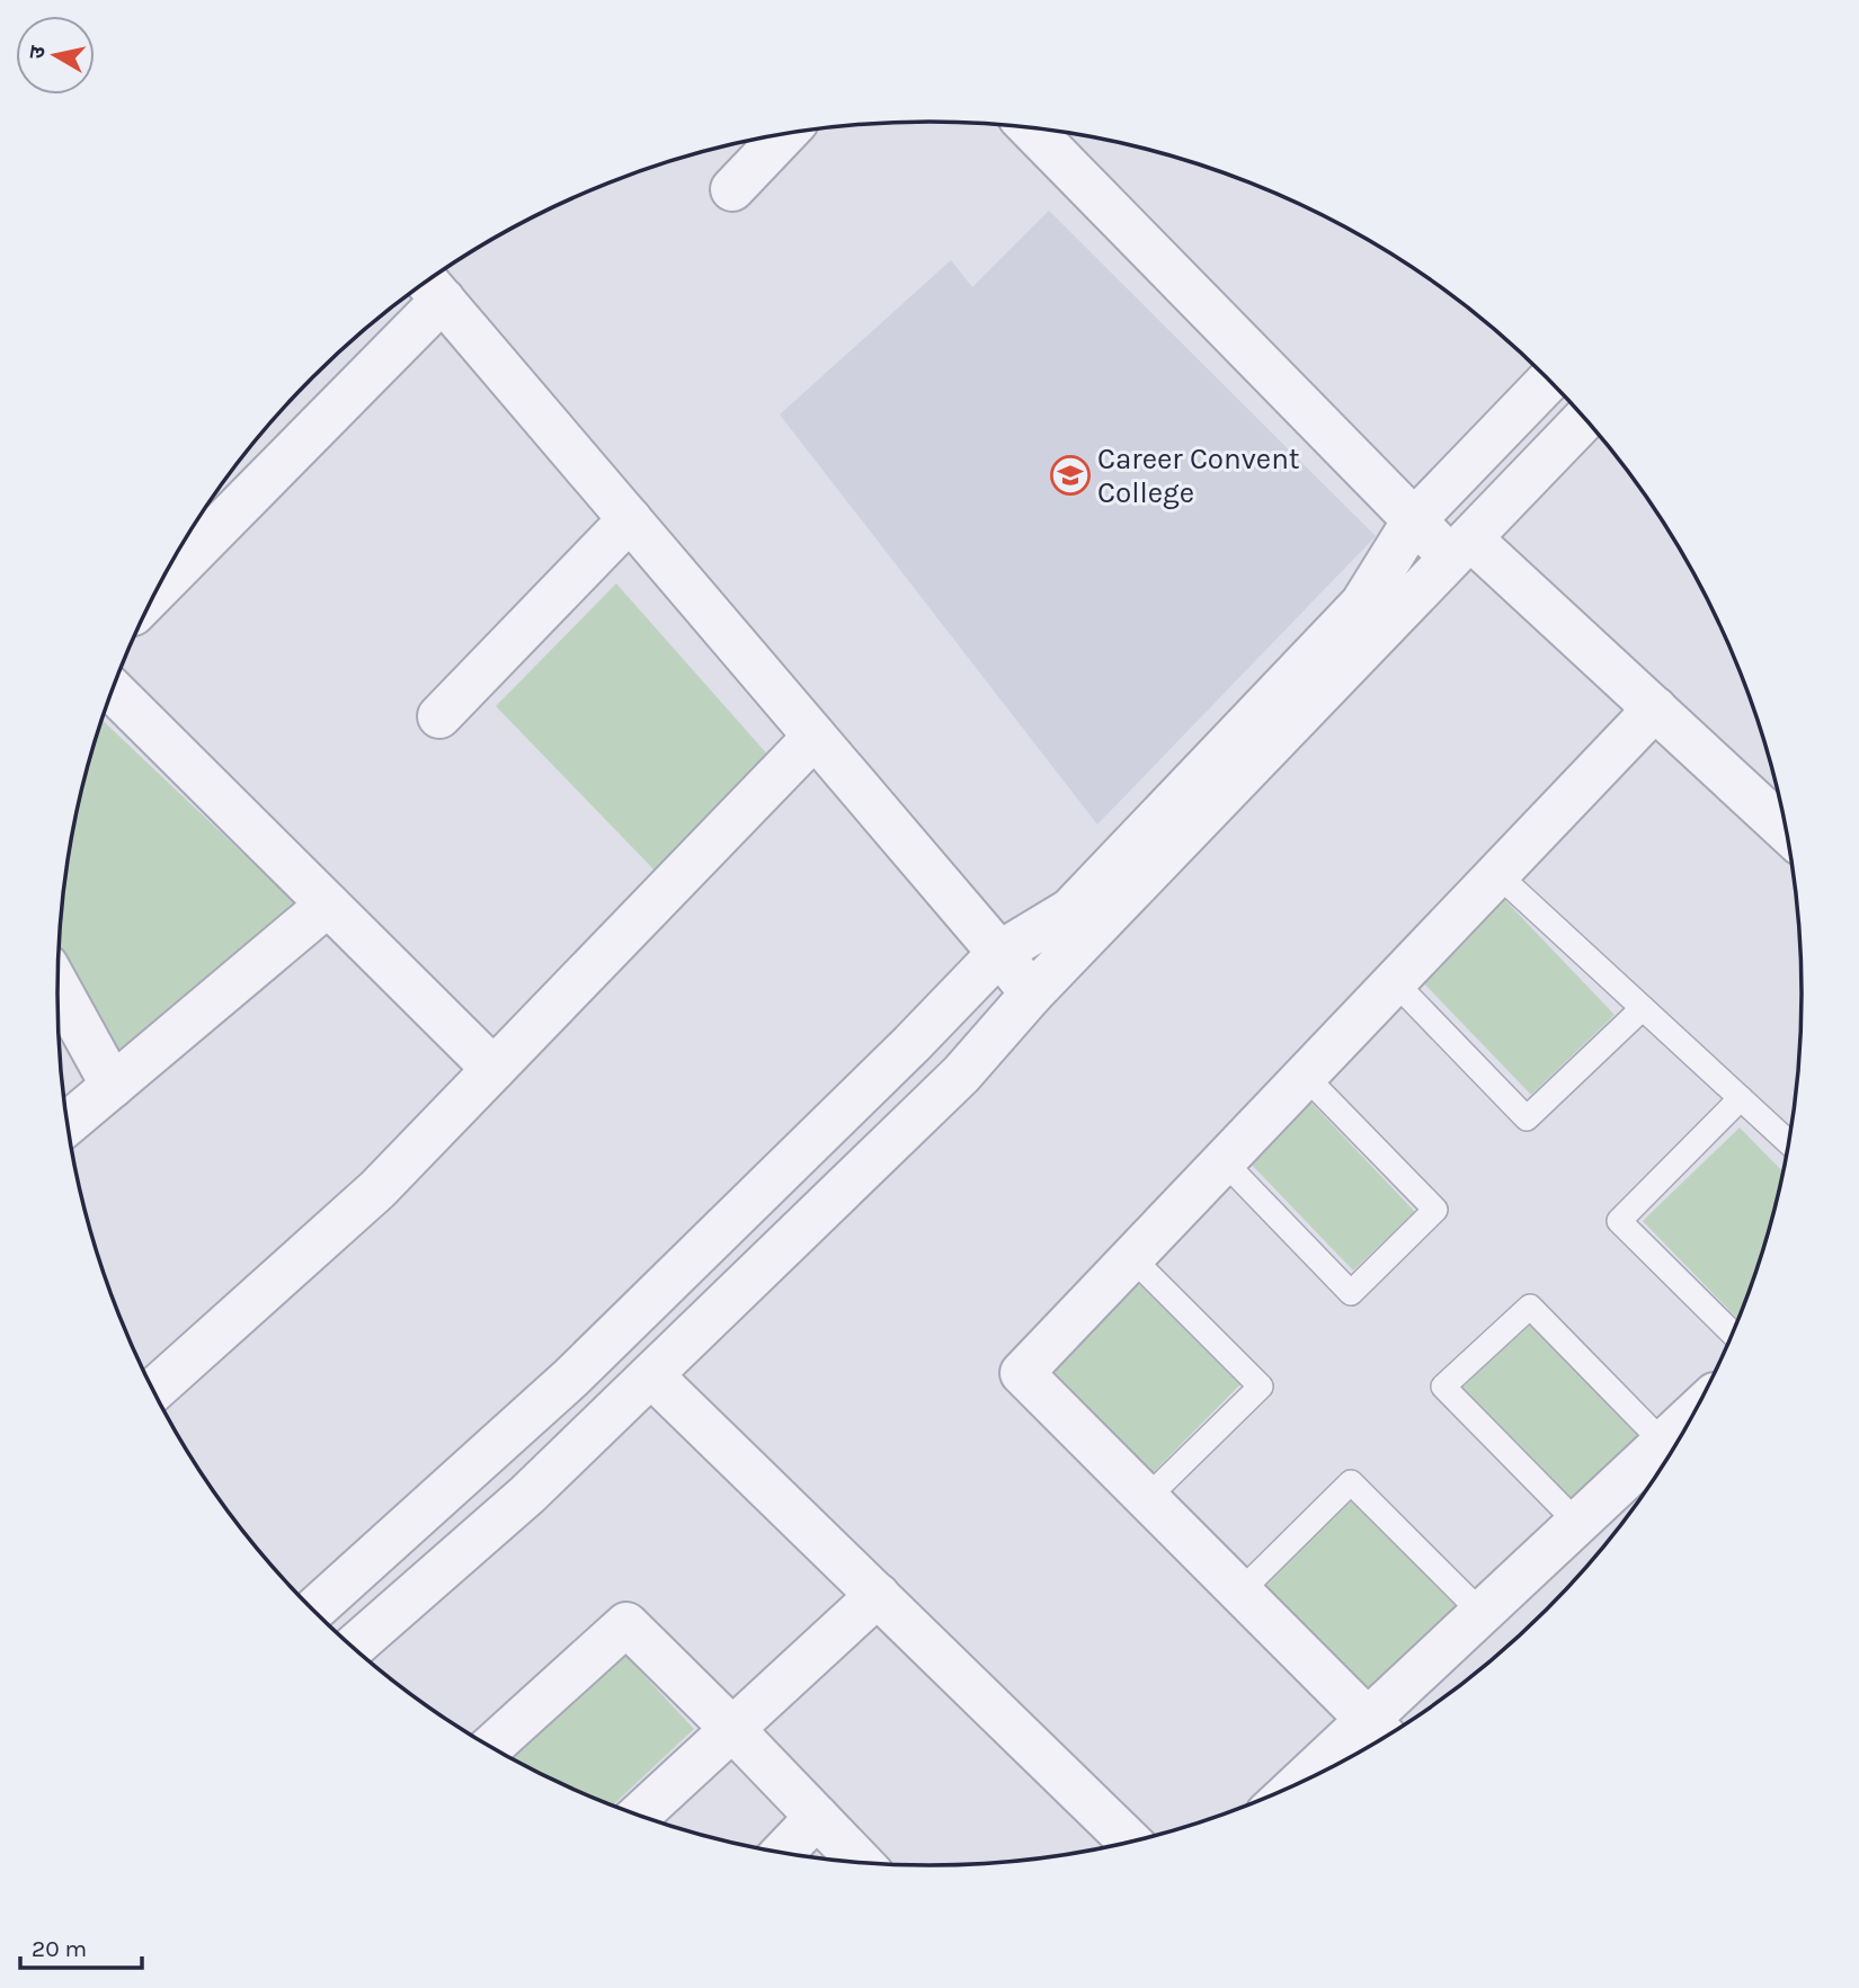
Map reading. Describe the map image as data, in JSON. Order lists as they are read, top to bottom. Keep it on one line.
{"places":{"school or university":["Career Convent College"]},"scale_bar":"20 m","north":"left"}
